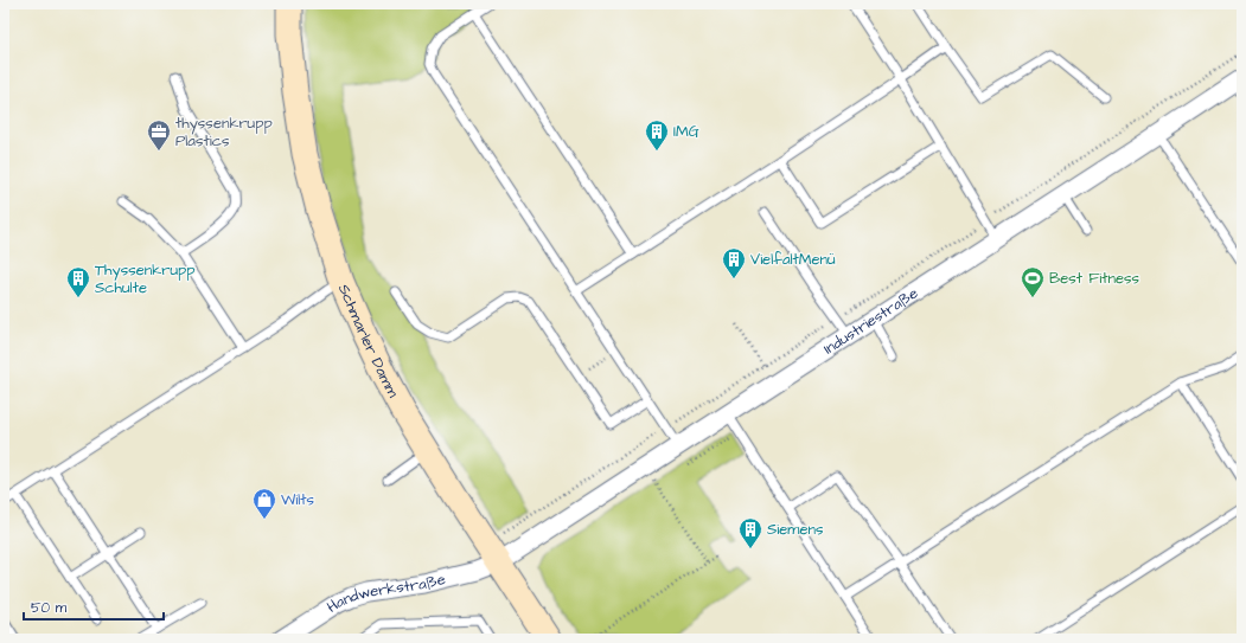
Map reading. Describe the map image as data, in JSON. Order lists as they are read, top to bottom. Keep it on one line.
{"streets":{"street":["Industriestraße","Schmarler Damm","Handwerkstraße"]},"crossings":[["Industriestraße","Schmarler Damm"],["Industriestraße","Handwerkstraße"],["Schmarler Damm","Handwerkstraße"]],"places":{"office":["thyssenkrupp Plastics"],"building":["IMG","VielfaltMenü","Thyssenkrupp Schulte","Siemens"],"sports":["Best Fitness"],"shop":["Wilts"]},"scale_bar":"50 m"}
